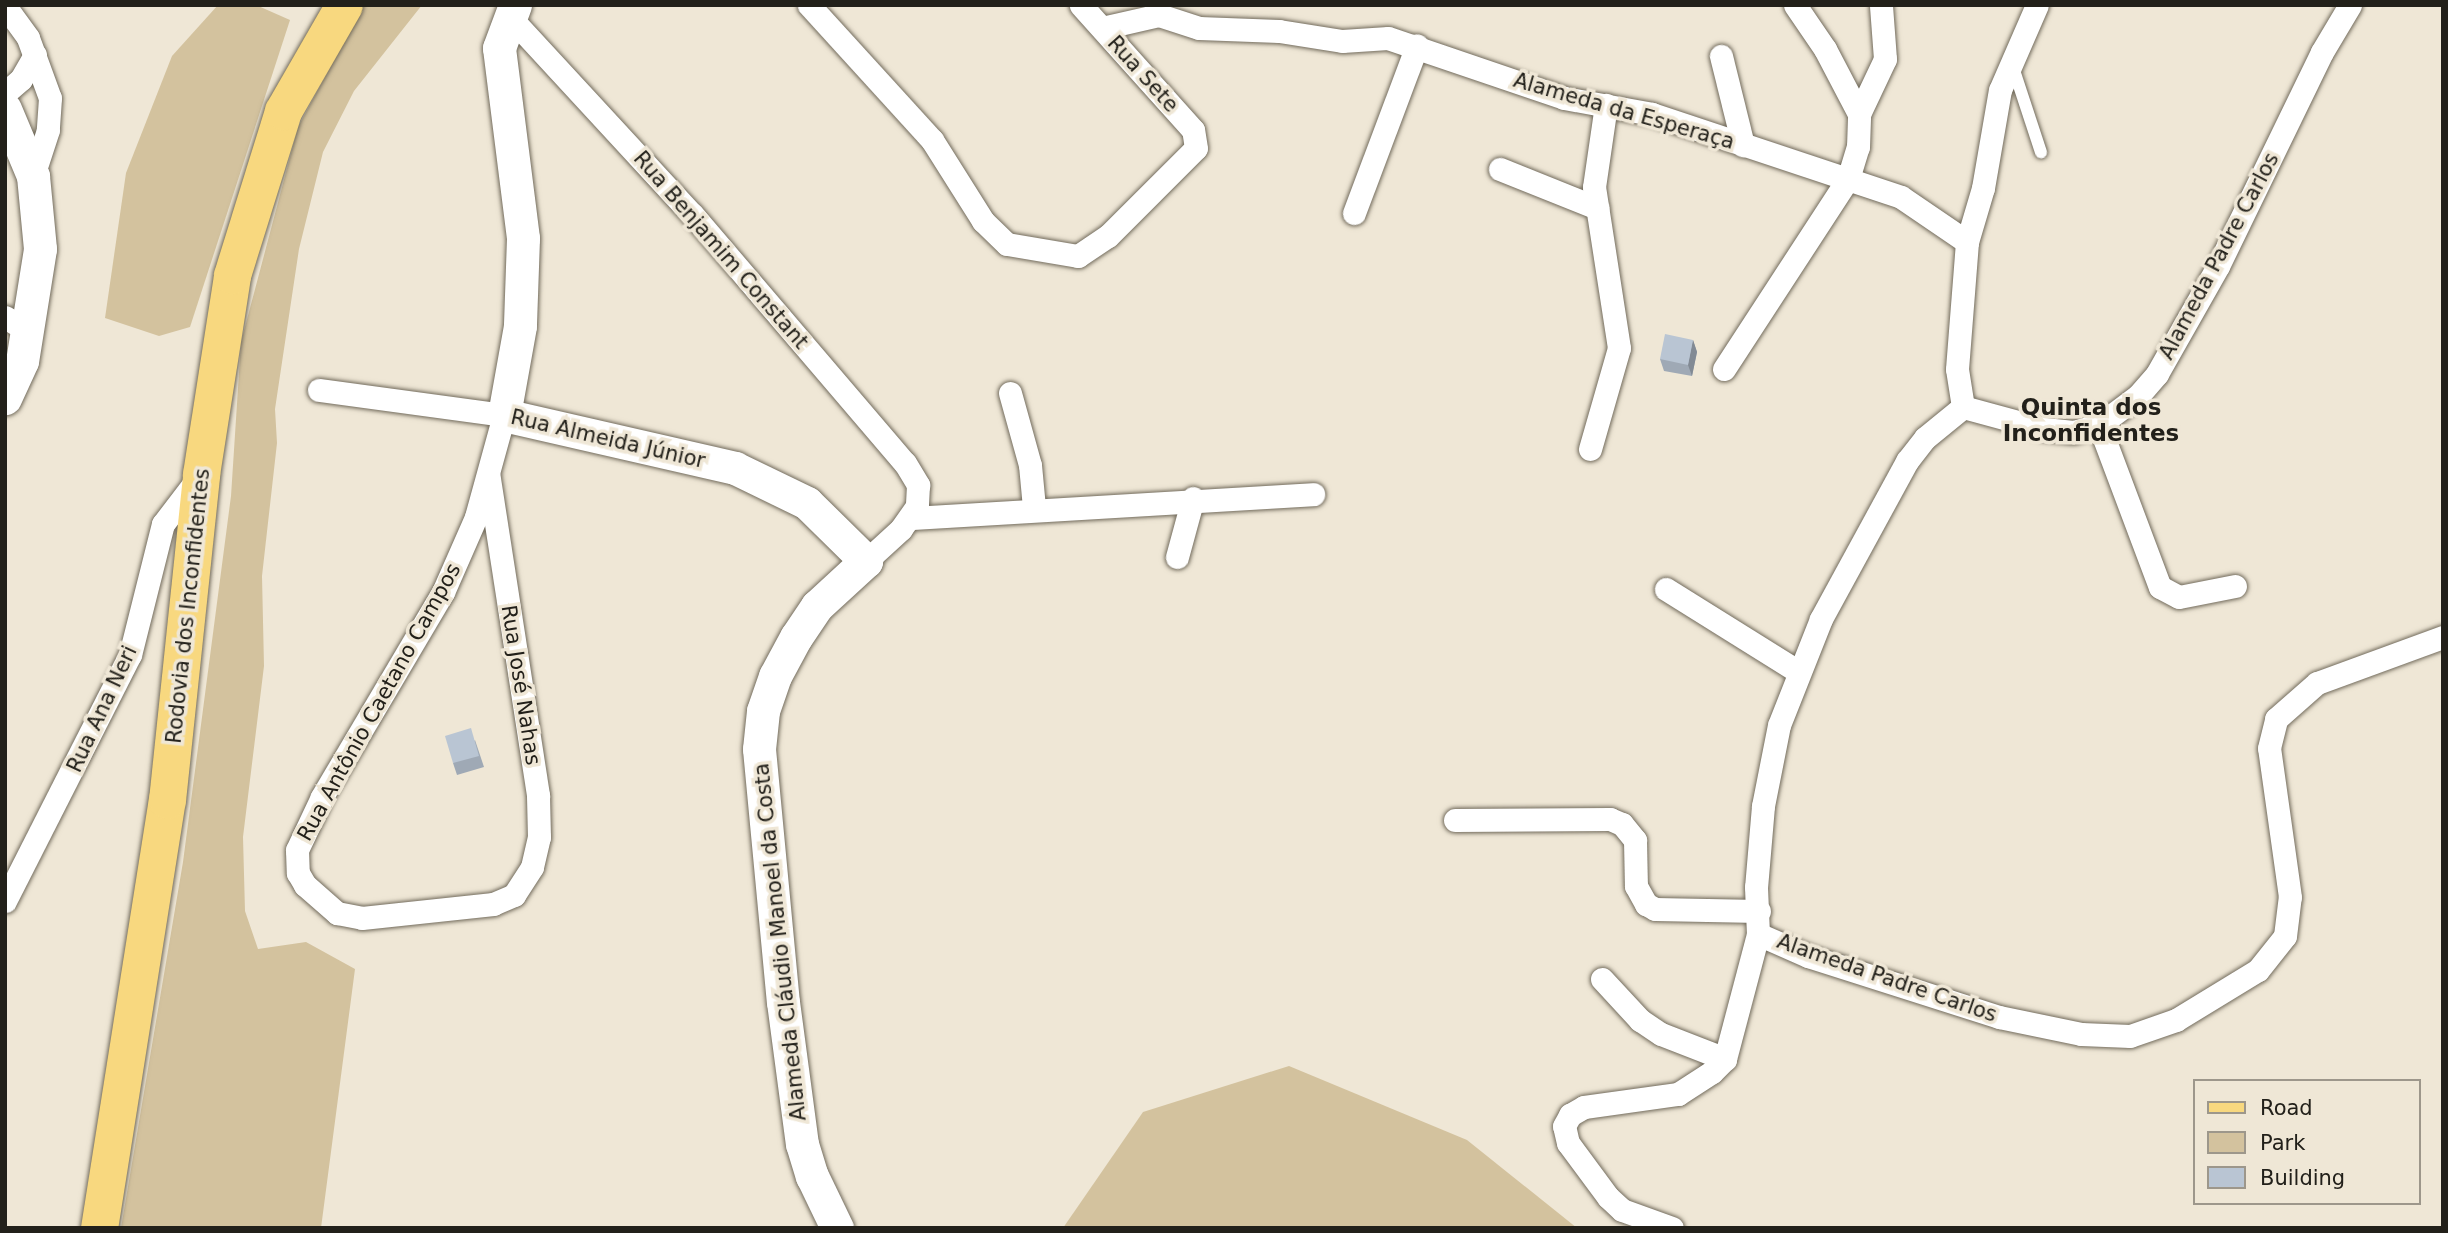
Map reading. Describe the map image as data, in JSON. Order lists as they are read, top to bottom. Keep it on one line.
{"streets":{"main road":["Rodovia dos Inconfidentes"],"street":["Rua Sete","Alameda da Esperaça","Rua Benjamim Constant","Alameda Padre Carlos","Rua Almeida Júnior","Rua José Nahas","Rua Antônio Caetano Campos","Rua Ana Neri","Alameda Cláudio Manoel da Costa"]},"crossings":[["Rua Sete","Alameda da Esperaça"],["Rua Benjamim Constant","Rua Antônio Caetano Campos"],["Rua Benjamim Constant","Alameda Cláudio Manoel da Costa"],["Rua Almeida Júnior","Rua Antônio Caetano Campos"],["Rua Almeida Júnior","Alameda Cláudio Manoel da Costa"],["Rodovia dos Inconfidentes","Rua Ana Neri"],["Rua José Nahas","Rua Antônio Caetano Campos"]],"districts":["Quinta dos Inconfidentes"],"legend":["Road","Park","Building"]}
